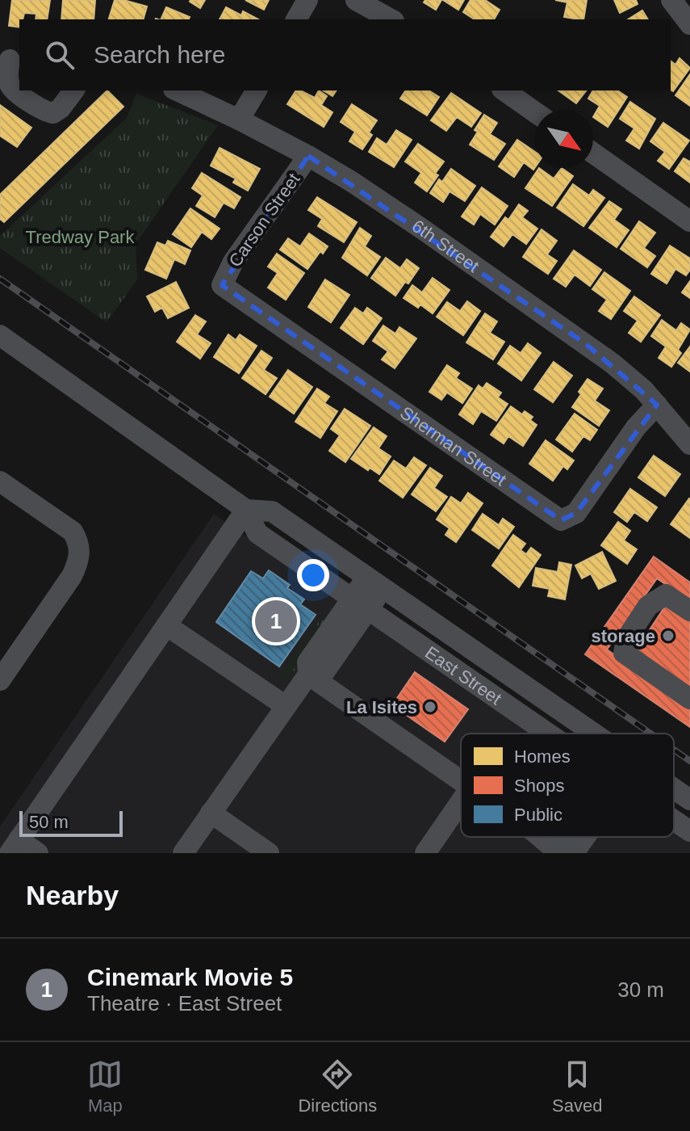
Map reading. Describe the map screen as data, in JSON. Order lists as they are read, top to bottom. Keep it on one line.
{"streets":{"street":["Carson Street","6th Street","Sherman Street","East Street"]},"crossings":[["Carson Street","6th Street"],["Carson Street","Sherman Street"],["6th Street","Sherman Street"]],"parks":["Tredway Park"],"places":["storage","La Isites"],"legend":["Homes","Shops","Public"],"scale_bar":"50 m","north":"bottom right","page":{"search":"Search here","pins":"1","scale":"50 m","heading":"Nearby","list":[{"mark":"1","name":"Cinemark Movie 5","note":"Theatre · East Street","value":"30 m"}],"nav":["Map","Directions","Saved"]}}
